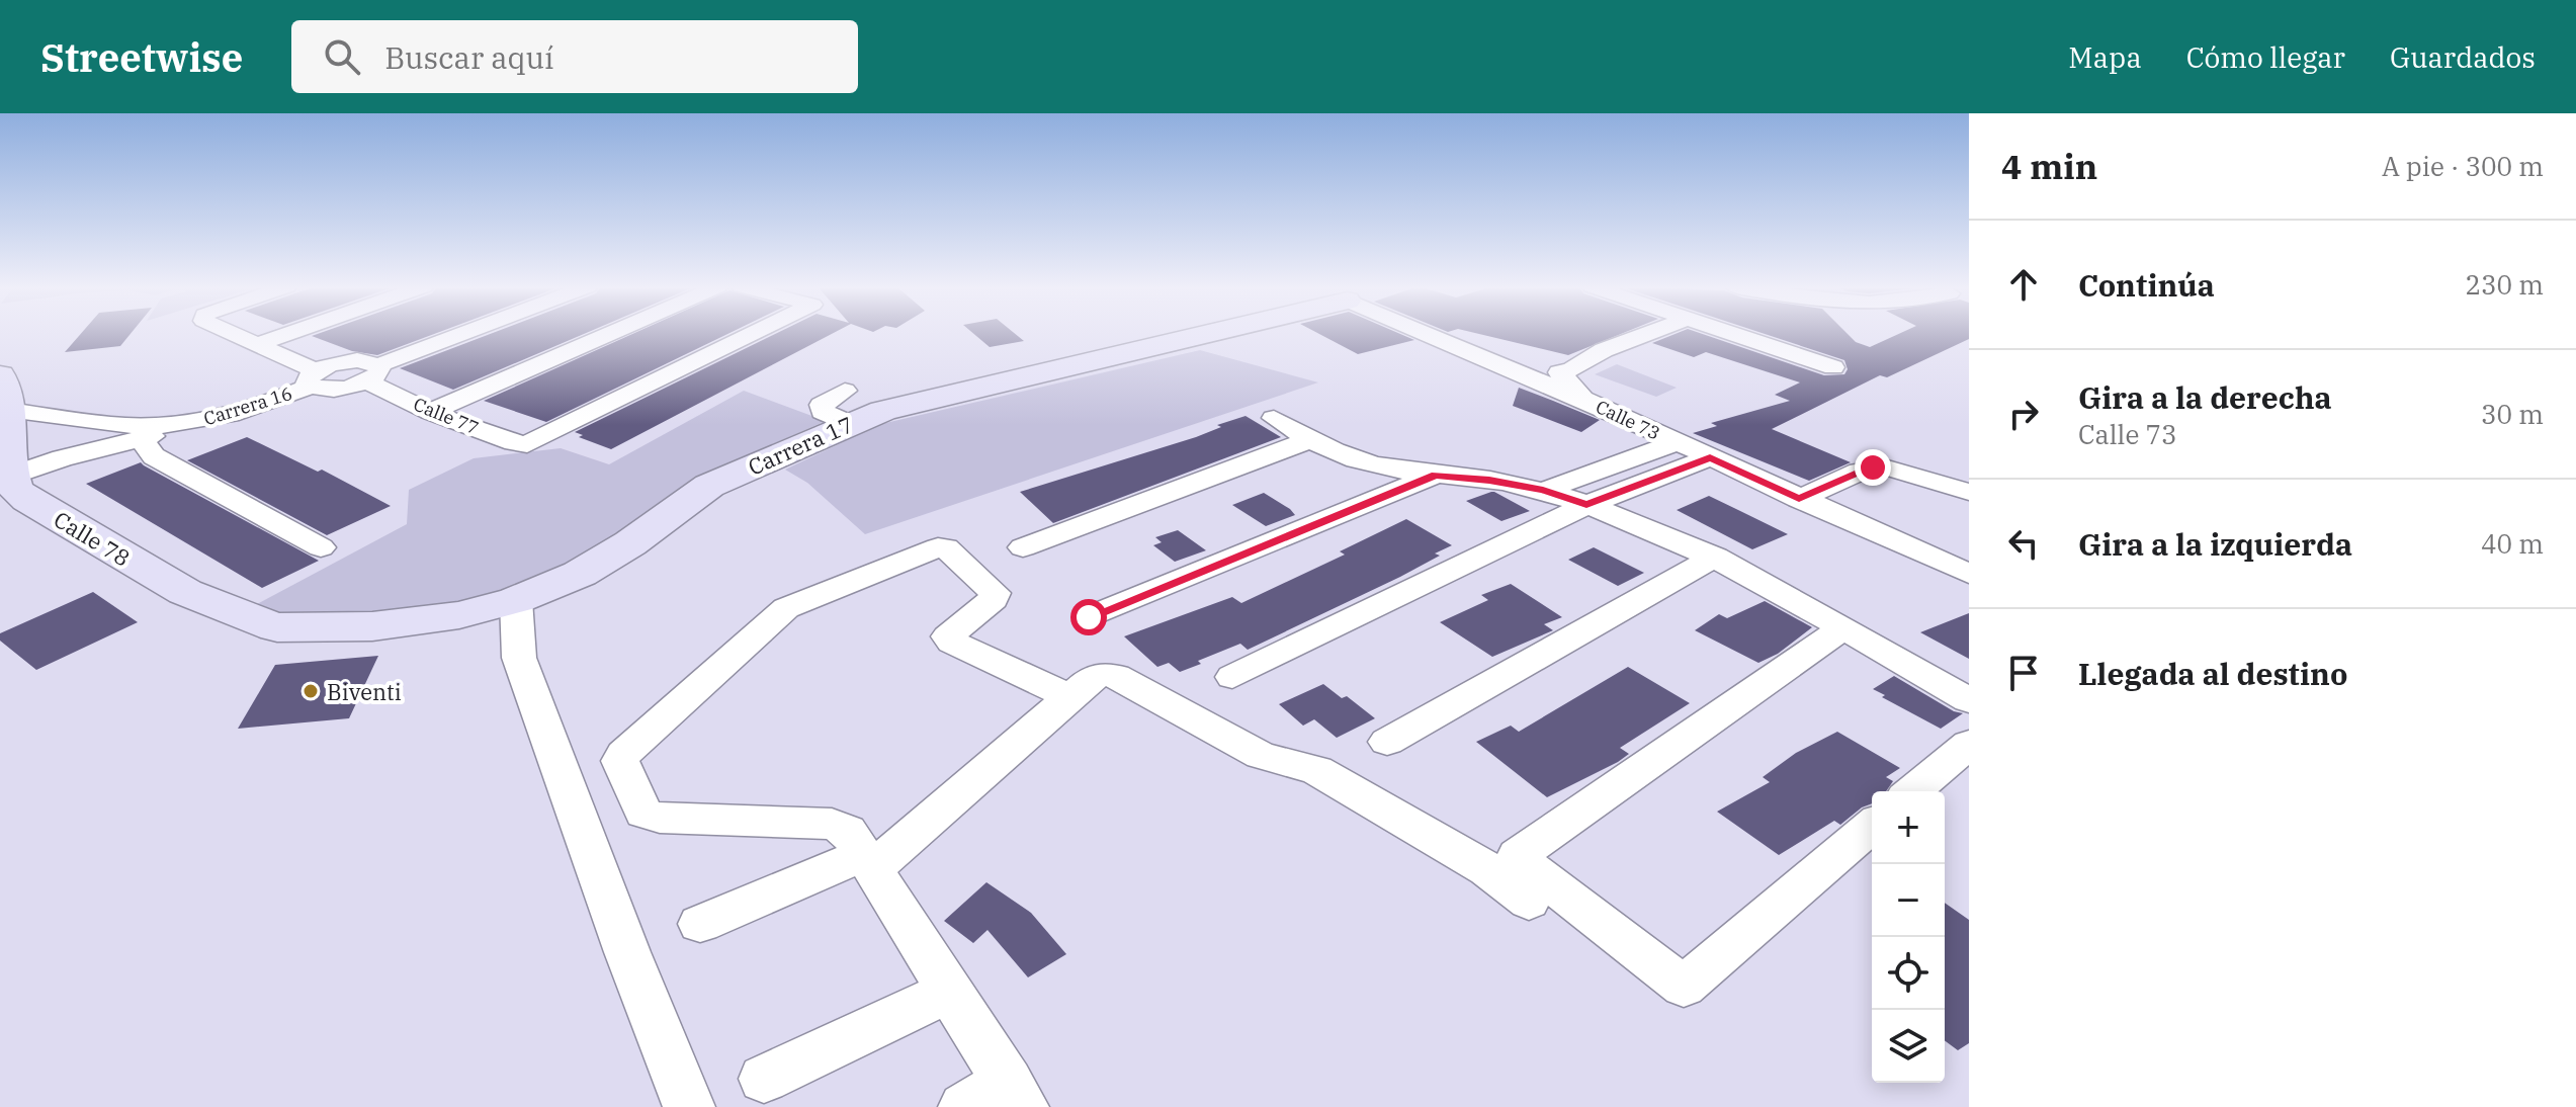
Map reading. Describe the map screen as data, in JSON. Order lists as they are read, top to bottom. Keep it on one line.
{"streets":{"street":["Carrera 16","Calle 77","Calle 73","Carrera 17","Calle 78"]},"crossings":[["Carrera 16","Calle 77"],["Carrera 17","Calle 78"]],"places":["Biventi"],"page":{"header":"Streetwise","search":"Buscar aquí","nav":["Mapa","Cómo llegar","Guardados"],"heading":["4 min","A pie · 300 m"],"list":[["Continúa","230 m"],["Gira a la derecha","Calle 73","30 m"],["Gira a la izquierda","40 m"],"Llegada al destino"],"map_buttons":["+","−"]}}
